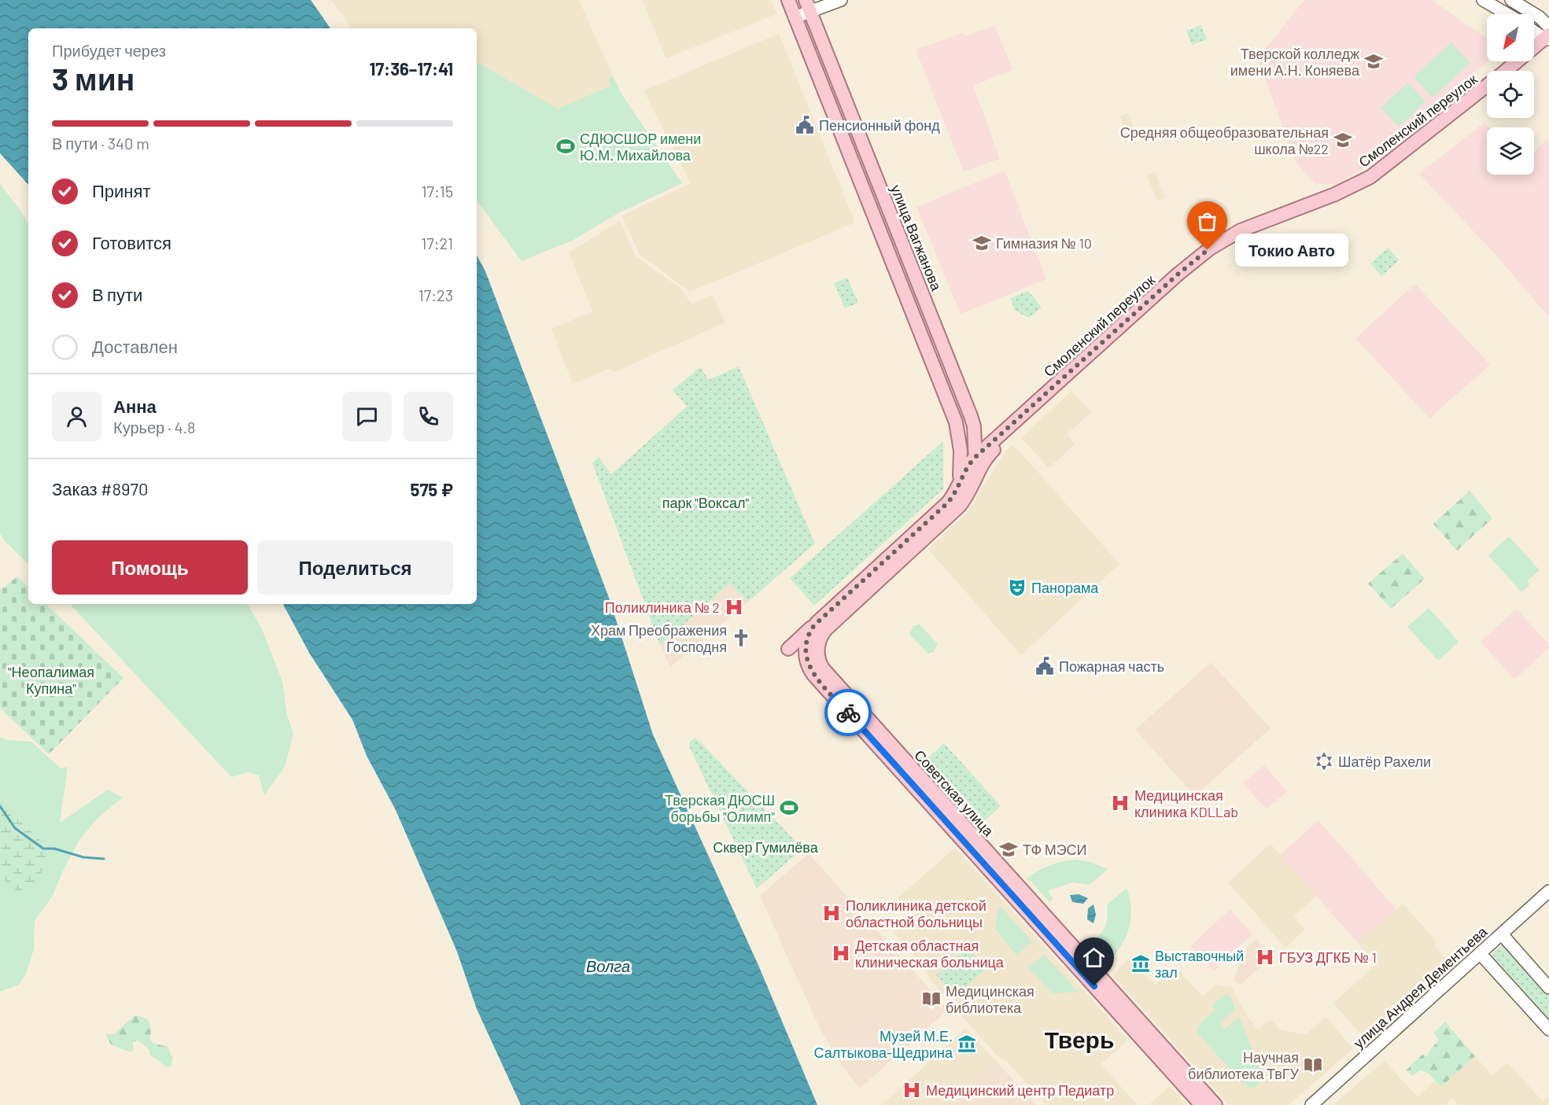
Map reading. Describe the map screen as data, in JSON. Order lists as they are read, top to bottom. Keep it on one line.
{"streets":{"main road":["Смоленский переулок","улица Вагжанова","Советская улица"],"street":["улица Андрея Дементьева"]},"crossings":[["Смоленский переулок","улица Вагжанова"],["Смоленский переулок","Советская улица"]],"districts":["Тверь"],"water":["Волга"],"parks":["парк \"Воксал\"","\"Неопалимая Купина\"","Сквер Гумилёва"],"places":{"school or university":["Тверской колледж имени А.Н. Коняева","Средняя общеобразовательная школа №22","Гимназия № 10","ТФ МЭСИ"],"public building":["Пенсионный фонд","Пожарная часть"],"sports":["СДЮСШОР имени Ю.М. Михайлова","Тверская ДЮСШ борьбы \"Олимп\""],"other":["Токио Авто"],"theatre":["Панорама"],"hospital":["Поликлиника № 2","Медицинская клиника KDLLab","Поликлиника детской областной больницы","Детская областная клиническая больница","ГБУЗ ДГКБ № 1","Медицинский центр Педиатр"],"church":["Храм Преображения Господня"],"synagogue":["Шатёр Рахели"],"museum":["Выставочный зал","Музей М.Е. Салтыкова-Щедрина"],"library":["Медицинская библиотека","Научная библиотека ТвГУ"]},"north":"bottom left","page":{"heading":["3 мин","Прибудет через","17:36–17:41"],"panel":["Анна","Курьер · 4.8","Заказ #8970","575 ₽"],"bar":"В пути · 340 m","list":[["Принят","17:15"],["Готовится","17:21"],["В пути","17:23"],"Доставлен"],"bubble":"Токио Авто","buttons":["Помощь","Поделиться"]}}
